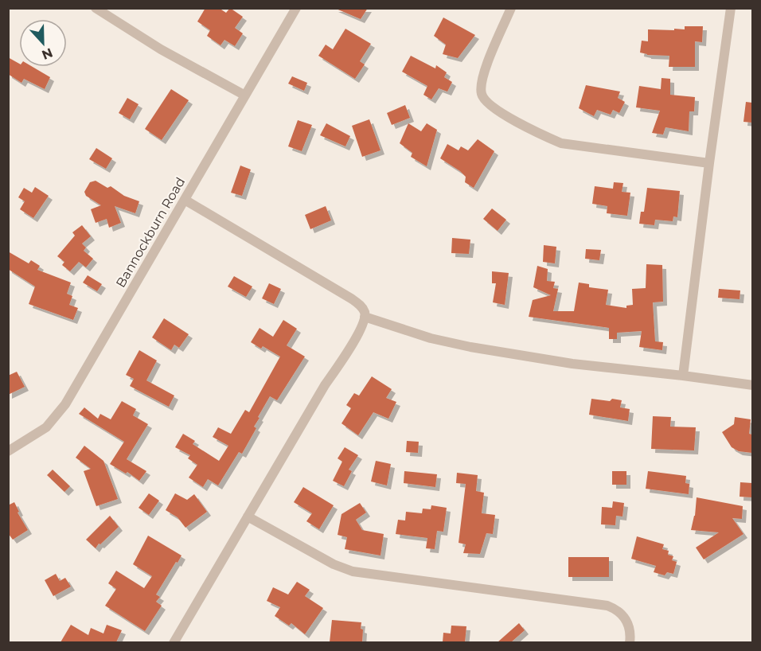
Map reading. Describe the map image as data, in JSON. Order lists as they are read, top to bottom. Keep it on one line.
{"streets":{"street":["Bannockburn Road"]},"north":"bottom"}
